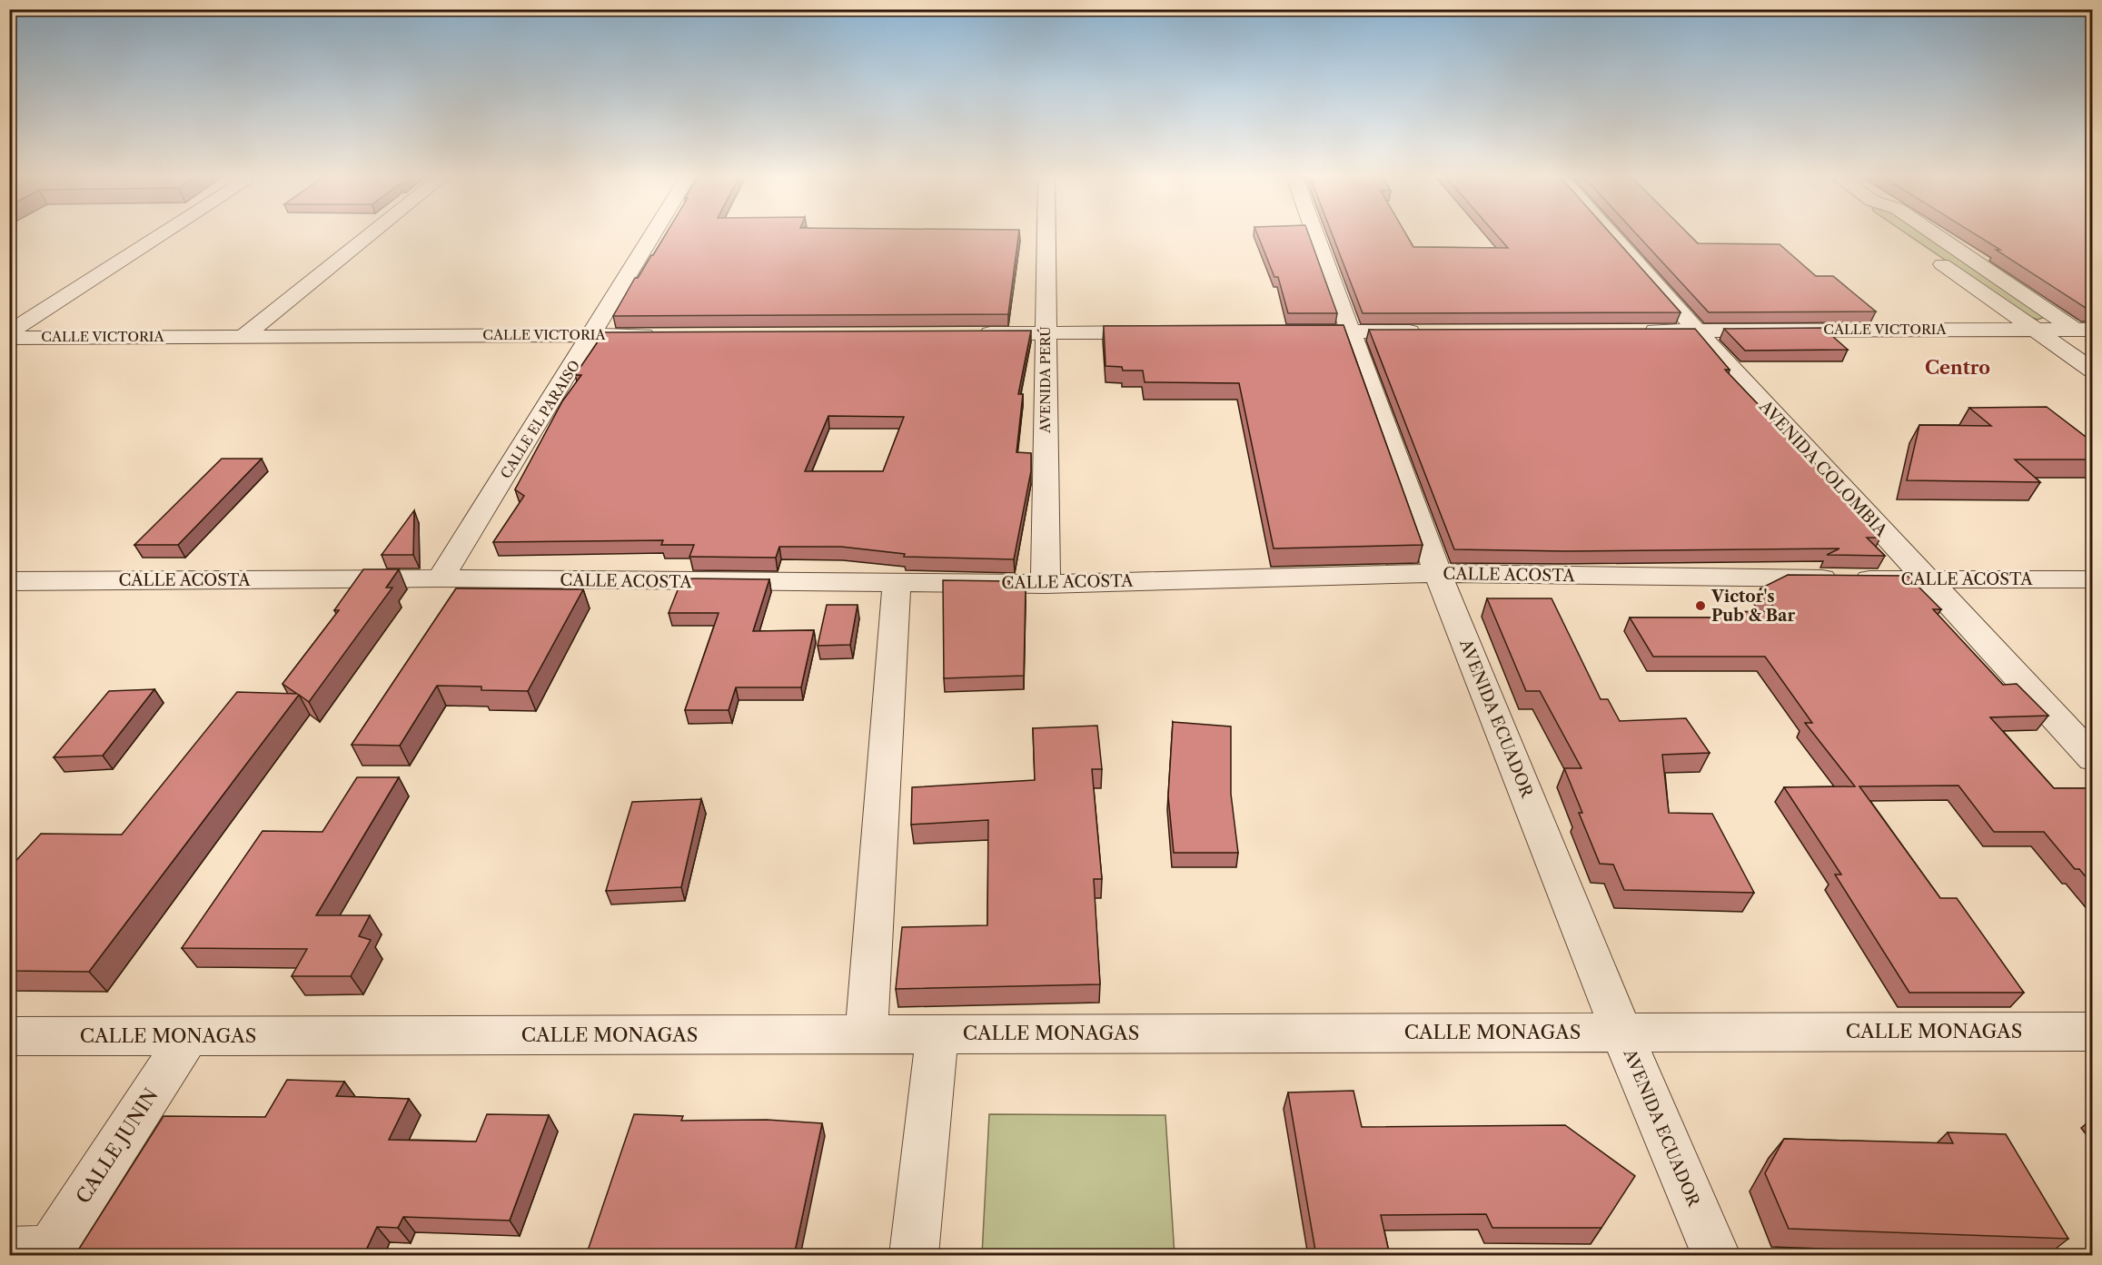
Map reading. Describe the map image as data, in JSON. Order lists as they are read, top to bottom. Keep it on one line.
{"streets":{"street":["CALLE VICTORIA","AVENIDA PERÚ","CALLE EL PARAISO","AVENIDA COLOMBIA","CALLE ACOSTA","AVENIDA ECUADOR","CALLE MONAGAS","CALLE JUNIN"]},"crossings":[["CALLE VICTORIA","CALLE EL PARAISO"],["CALLE VICTORIA","AVENIDA COLOMBIA"],["AVENIDA PERÚ","CALLE ACOSTA"],["CALLE EL PARAISO","CALLE ACOSTA"],["AVENIDA COLOMBIA","CALLE ACOSTA"],["CALLE ACOSTA","AVENIDA ECUADOR"],["AVENIDA ECUADOR","CALLE MONAGAS"],["CALLE MONAGAS","CALLE JUNIN"]],"districts":["Centro"],"places":["Victor's Pub & Bar"]}
